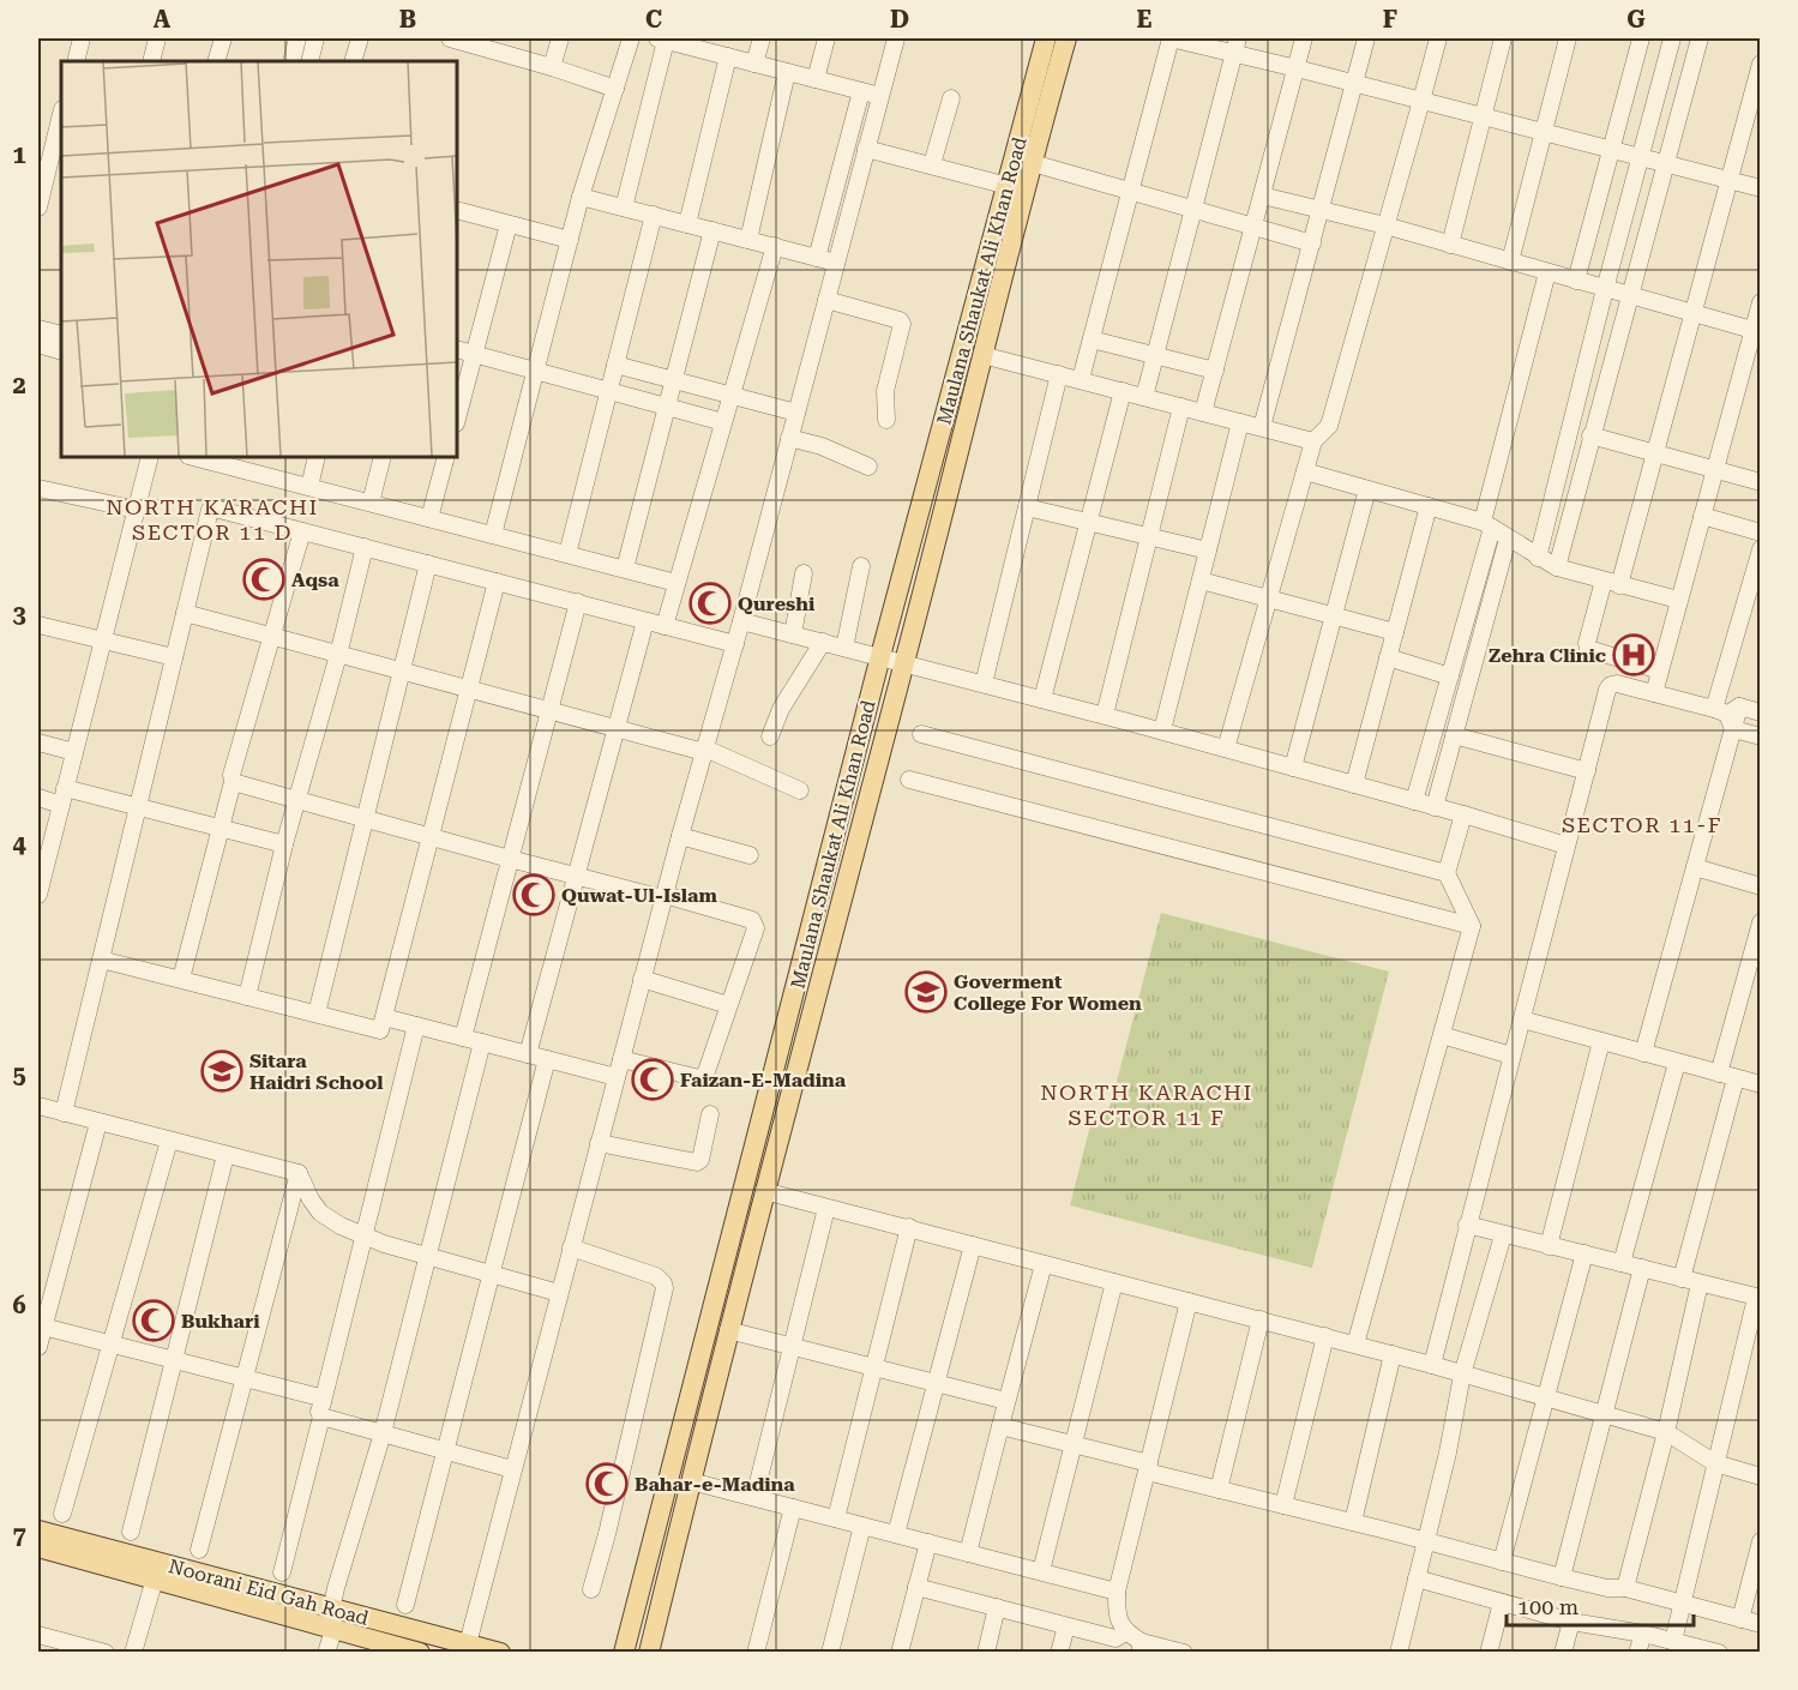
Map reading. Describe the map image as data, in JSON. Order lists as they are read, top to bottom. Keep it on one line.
{"streets":{"main road":["Maulana Shaukat Ali Khan Road","Noorani Eid Gah Road"]},"districts":["NORTH KARACHI SECTOR 11 D","SECTOR 11-F","NORTH KARACHI SECTOR 11 F"],"places":{"mosque":["Aqsa","Qureshi","Quwat-Ul-Islam","Faizan-E-Madina","Bukhari","Bahar-e-Madina"],"hospital":["Zehra Clinic"],"school or university":["Goverment College For Women","Sitara Haidri School"]},"scale_bar":"100 m","grid":{"columns":["A","B","C","D","E","F","G"],"rows":["1","2","3","4","5","6","7"]}}
